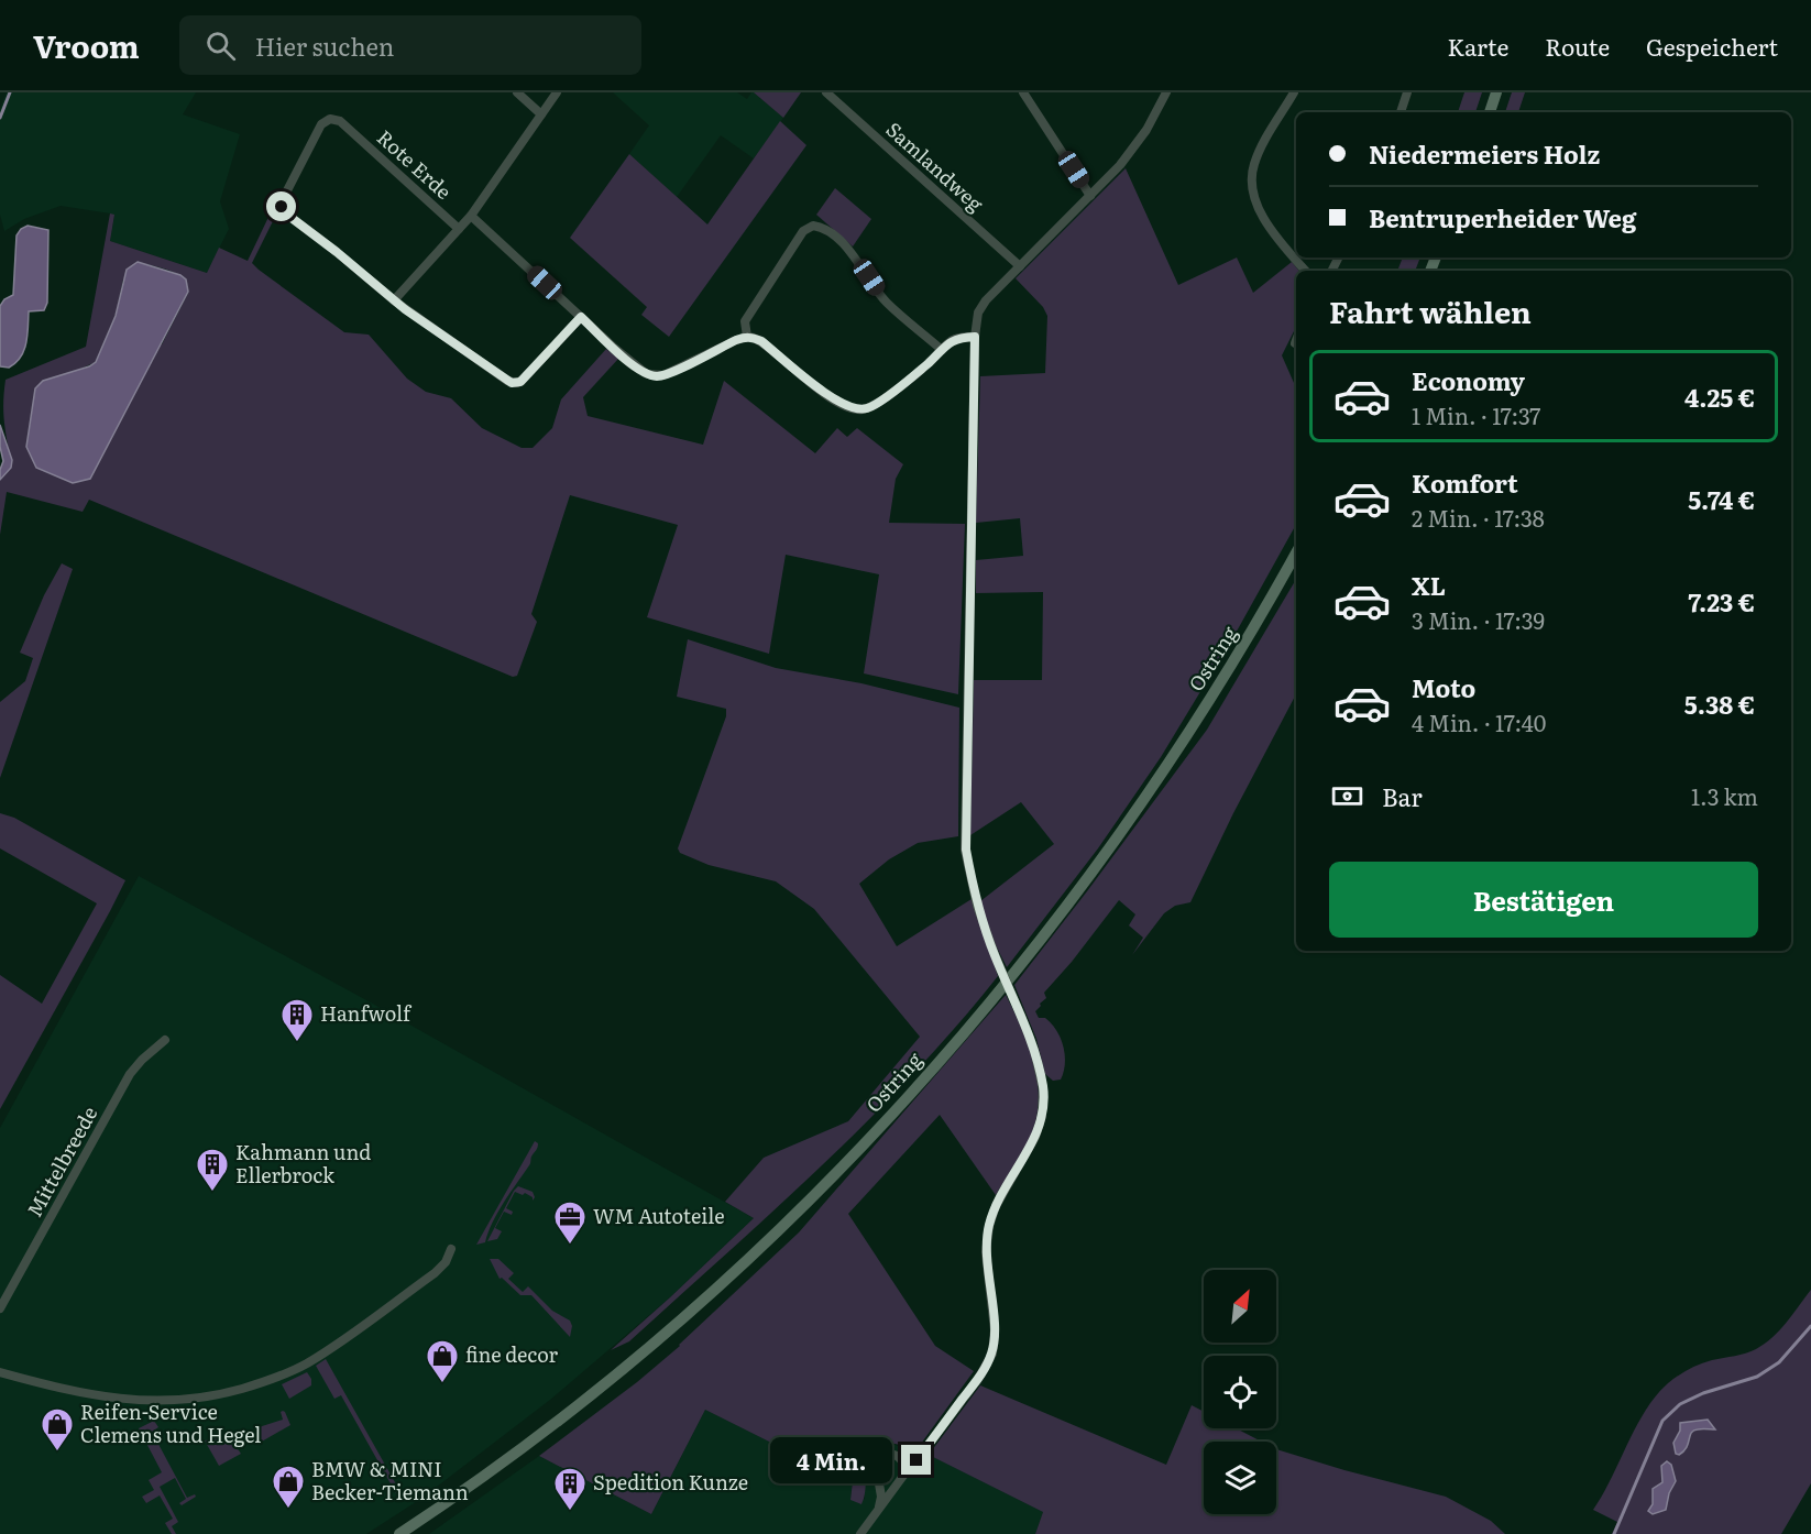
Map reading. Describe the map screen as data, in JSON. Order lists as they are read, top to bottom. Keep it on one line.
{"streets":{"main road":["Ostring"],"street":["Rote Erde","Samlandweg","Mittelbreede"]},"places":{"building":["Hanfwolf","Kahmann und Ellerbrock","Spedition Kunze"],"office":["WM Autoteile"],"shop":["fine decor","Reifen-Service Clemens und Hegel","BMW & MINI Becker-Tiemann"]},"north":"top right","page":{"header":"Vroom","search":"Hier suchen","nav":["Karte","Route","Gespeichert"],"banner":["Niedermeiers Holz","Bentruperheider Weg"],"heading":"Fahrt wählen","list":[{"name":"Economy","note":"1 Min. · 17:37","value":"4.25 €"},{"name":"Komfort","note":"2 Min. · 17:38","value":"5.74 €"},{"name":"XL","note":"3 Min. · 17:39","value":"7.23 €"},{"name":"Moto","note":"4 Min. · 17:40","value":"5.38 €"}],"pay":["Bar","1.3 km"],"buttons":"Bestätigen","bubble":"4 Min."}}
